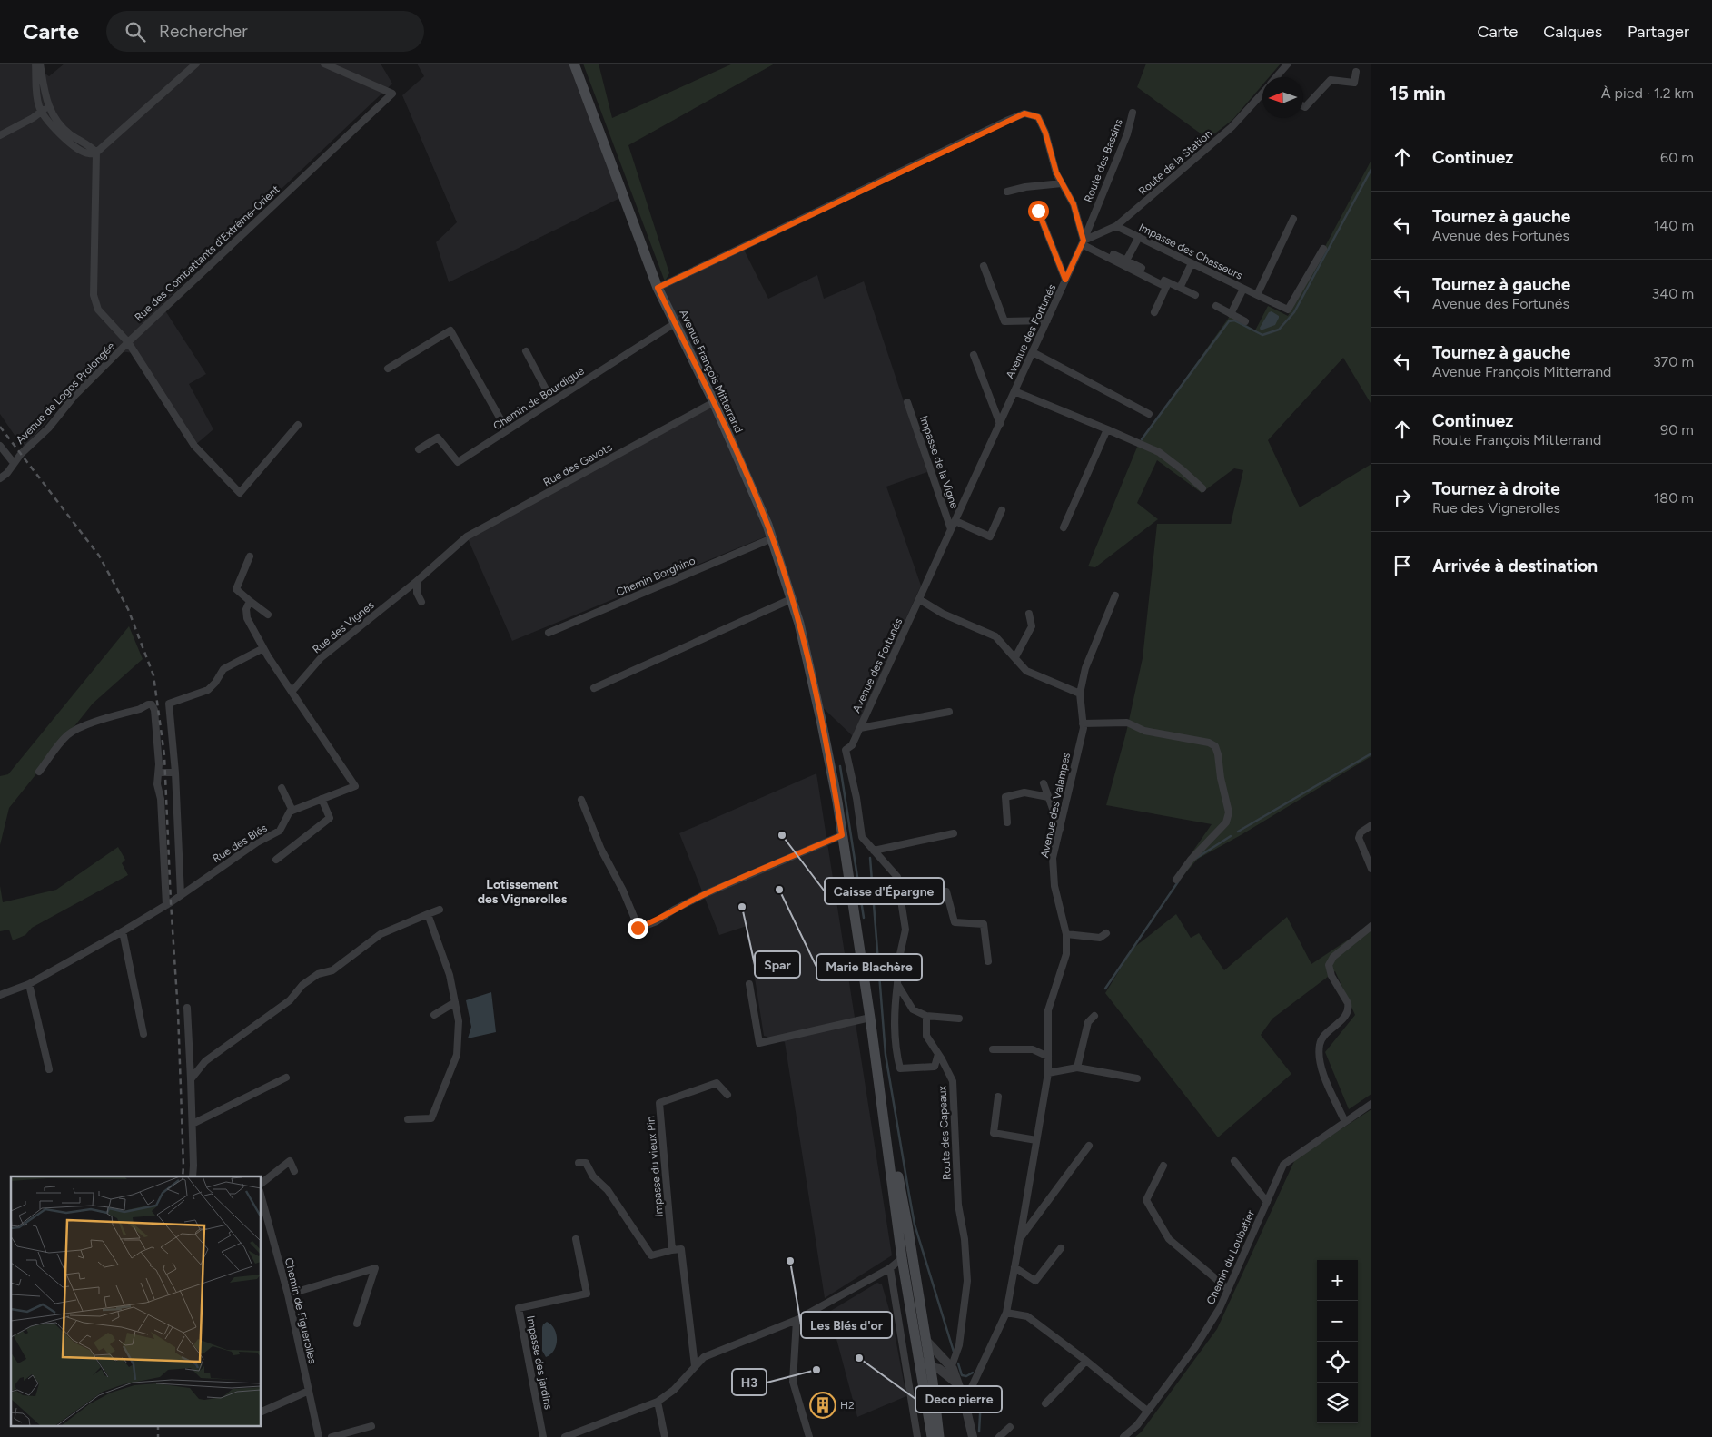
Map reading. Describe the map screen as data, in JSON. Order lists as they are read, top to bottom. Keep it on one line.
{"streets":{"main road":["Avenue François Mitterrand"],"street":["Route des Bassins","Route de la Station","Impasse des Chasseurs","Rue des Combattants d'Extrême-Orient","Avenue des Fortunés","Avenue de Logos Prolongée","Chemin de Bourdigue","Impasse de la Vigne","Rue des Gavots","Chemin Borghino","Rue des Vignes","Avenue des Valampes","Rue des Blés","Route des Capeaux","Impasse du vieux Pin","Chemin du Loubatier","Chemin de Figuerolles","Impasse des jardins"]},"crossings":[["Route des Bassins","Route de la Station"],["Route des Bassins","Avenue des Fortunés"],["Route de la Station","Impasse des Chasseurs"],["Route de la Station","Avenue des Fortunés"],["Rue des Combattants d'Extrême-Orient","Avenue de Logos Prolongée"],["Avenue des Fortunés","Impasse de la Vigne"],["Avenue François Mitterrand","Chemin de Bourdigue"],["Avenue François Mitterrand","Rue des Gavots"],["Avenue François Mitterrand","Chemin Borghino"],["Rue des Gavots","Rue des Vignes"]],"districts":["Lotissement des Vignerolles"],"places":{"other":["Caisse d'Épargne","Marie Blachère","Spar","Les Blés d'or","Deco pierre","H3"],"building":["H2"]},"north":"left","page":{"header":"Carte","search":"Rechercher","nav":["Carte","Calques","Partager"],"heading":["15 min","À pied · 1.2 km"],"list":[["Continuez","60 m"],["Tournez à gauche","Avenue des Fortunés","140 m"],["Tournez à gauche","Avenue des Fortunés","340 m"],["Tournez à gauche","Avenue François Mitterrand","370 m"],["Continuez","Route François Mitterrand","90 m"],["Tournez à droite","Rue des Vignerolles","180 m"],"Arrivée à destination"],"map_buttons":["+","−"]}}
